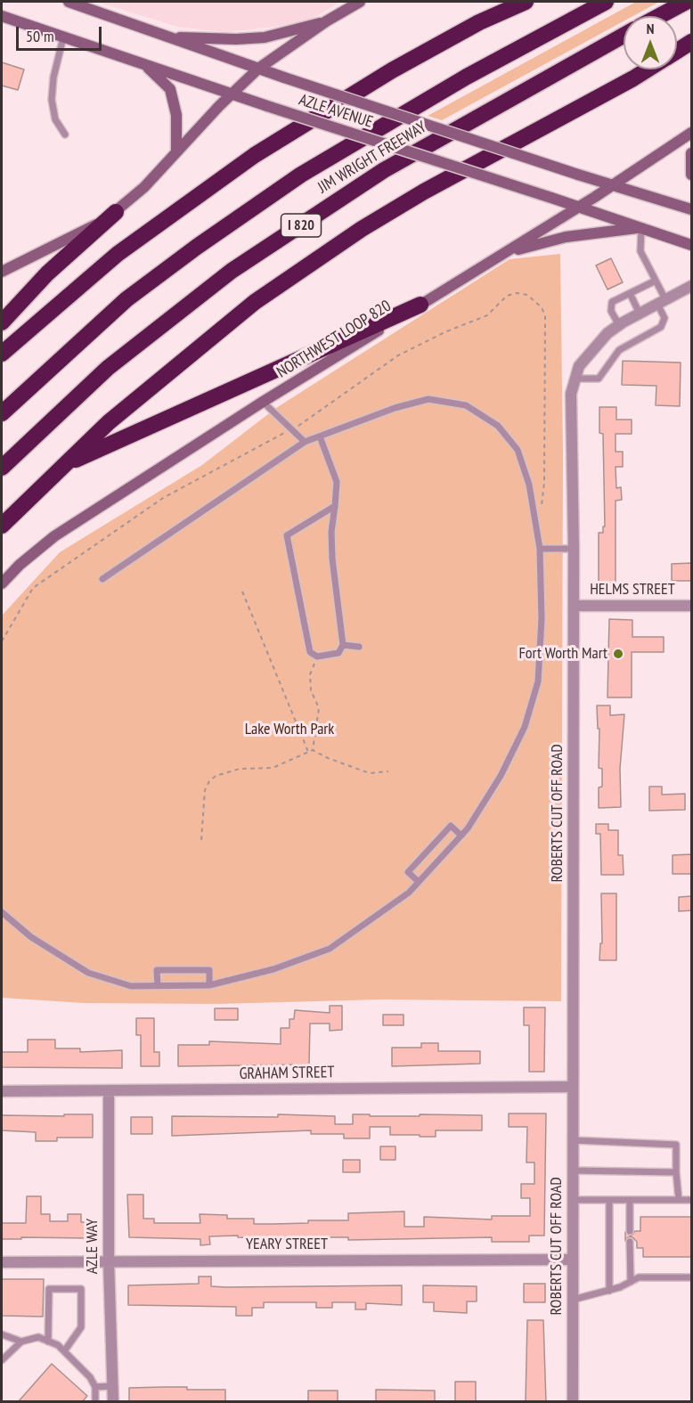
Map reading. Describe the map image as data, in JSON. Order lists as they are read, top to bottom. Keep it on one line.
{"streets":{"highway":["JIM WRIGHT FREEWAY","I 820"],"main road":["AZLE AVENUE","NORTHWEST LOOP 820"],"street":["HELMS STREET","ROBERTS CUT OFF ROAD","GRAHAM STREET","YEARY STREET","AZLE WAY"]},"crossings":[["AZLE AVENUE","NORTHWEST LOOP 820"],["HELMS STREET","ROBERTS CUT OFF ROAD"],["ROBERTS CUT OFF ROAD","GRAHAM STREET"],["ROBERTS CUT OFF ROAD","YEARY STREET"],["GRAHAM STREET","AZLE WAY"],["YEARY STREET","AZLE WAY"]],"parks":["Lake Worth Park"],"places":["Fort Worth Mart"],"scale_bar":"50 m","north":"top"}
